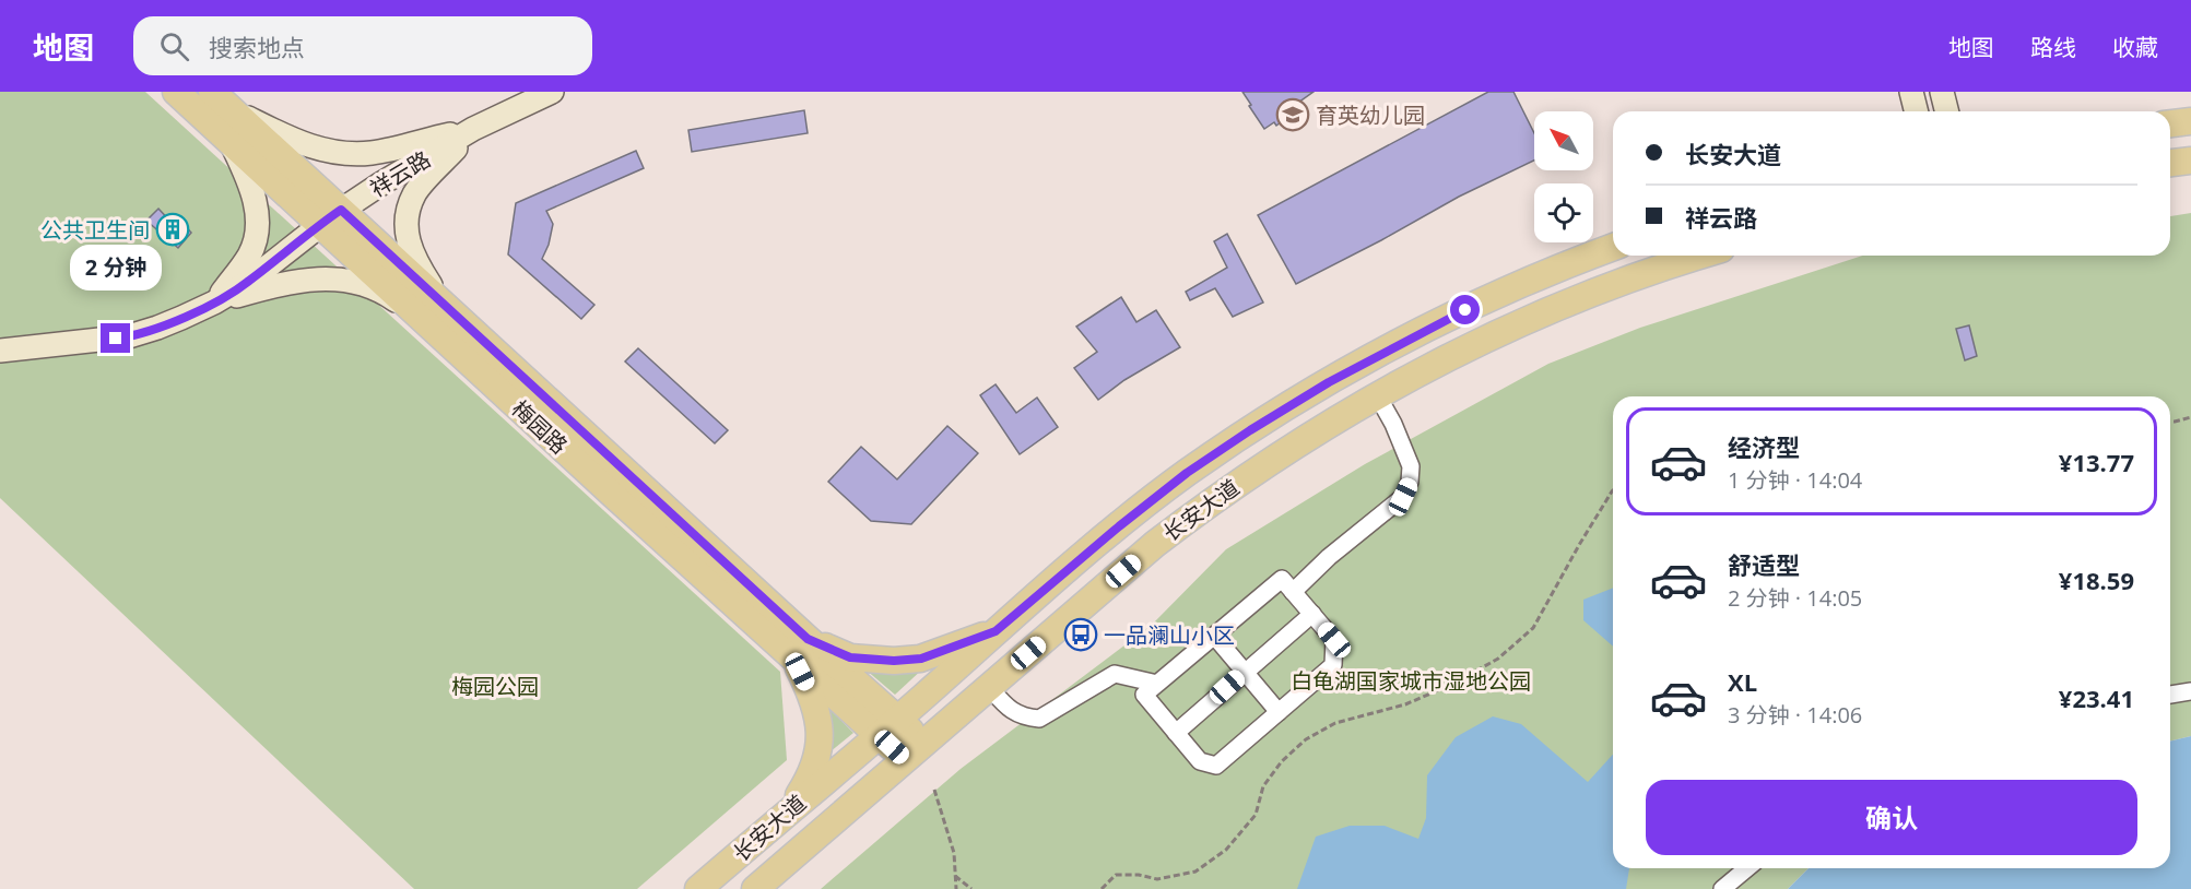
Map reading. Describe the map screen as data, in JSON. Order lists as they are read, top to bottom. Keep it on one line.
{"streets":{"main road":["祥云路","梅园路","长安大道"]},"crossings":[["祥云路","梅园路"],["梅园路","长安大道"]],"parks":["白龟湖国家城市湿地公园","梅园公园"],"places":{"school or university":["育英幼儿园"],"building":["公共卫生间"],"bus stop":["一品澜山小区"]},"north":"top left","page":{"header":"地图","search":"搜索地点","nav":["地图","路线","收藏"],"banner":["长安大道","祥云路"],"bubble":"2 分钟","list":[{"name":"经济型","note":"1 分钟 · 14:04","value":"¥13.77"},{"name":"舒适型","note":"2 分钟 · 14:05","value":"¥18.59"},{"name":"XL","note":"3 分钟 · 14:06","value":"¥23.41"}],"buttons":"确认"}}
